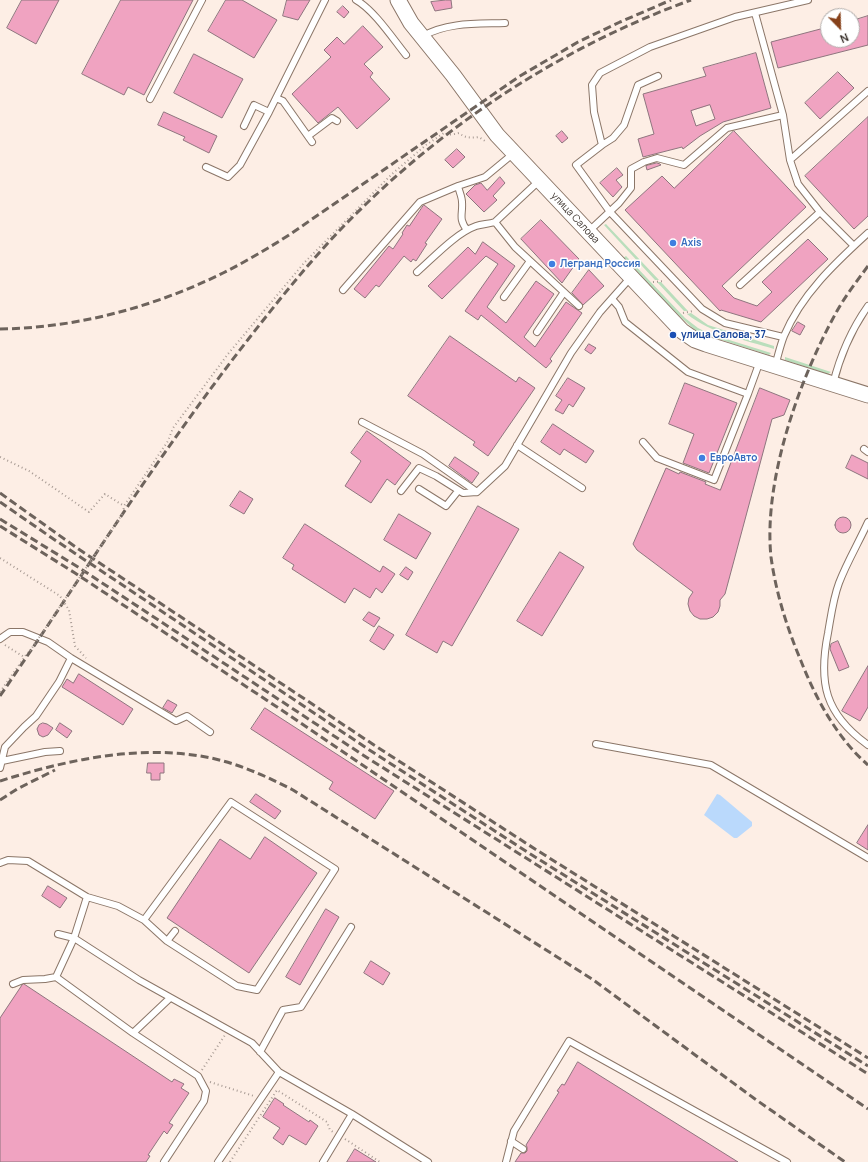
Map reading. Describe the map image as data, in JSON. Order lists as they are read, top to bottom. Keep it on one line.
{"streets":{"street":["улица Салова"]},"places":["Axis","Легранд Россия","улица Салова, 37","ЕвроАвто"],"north":"bottom right"}
